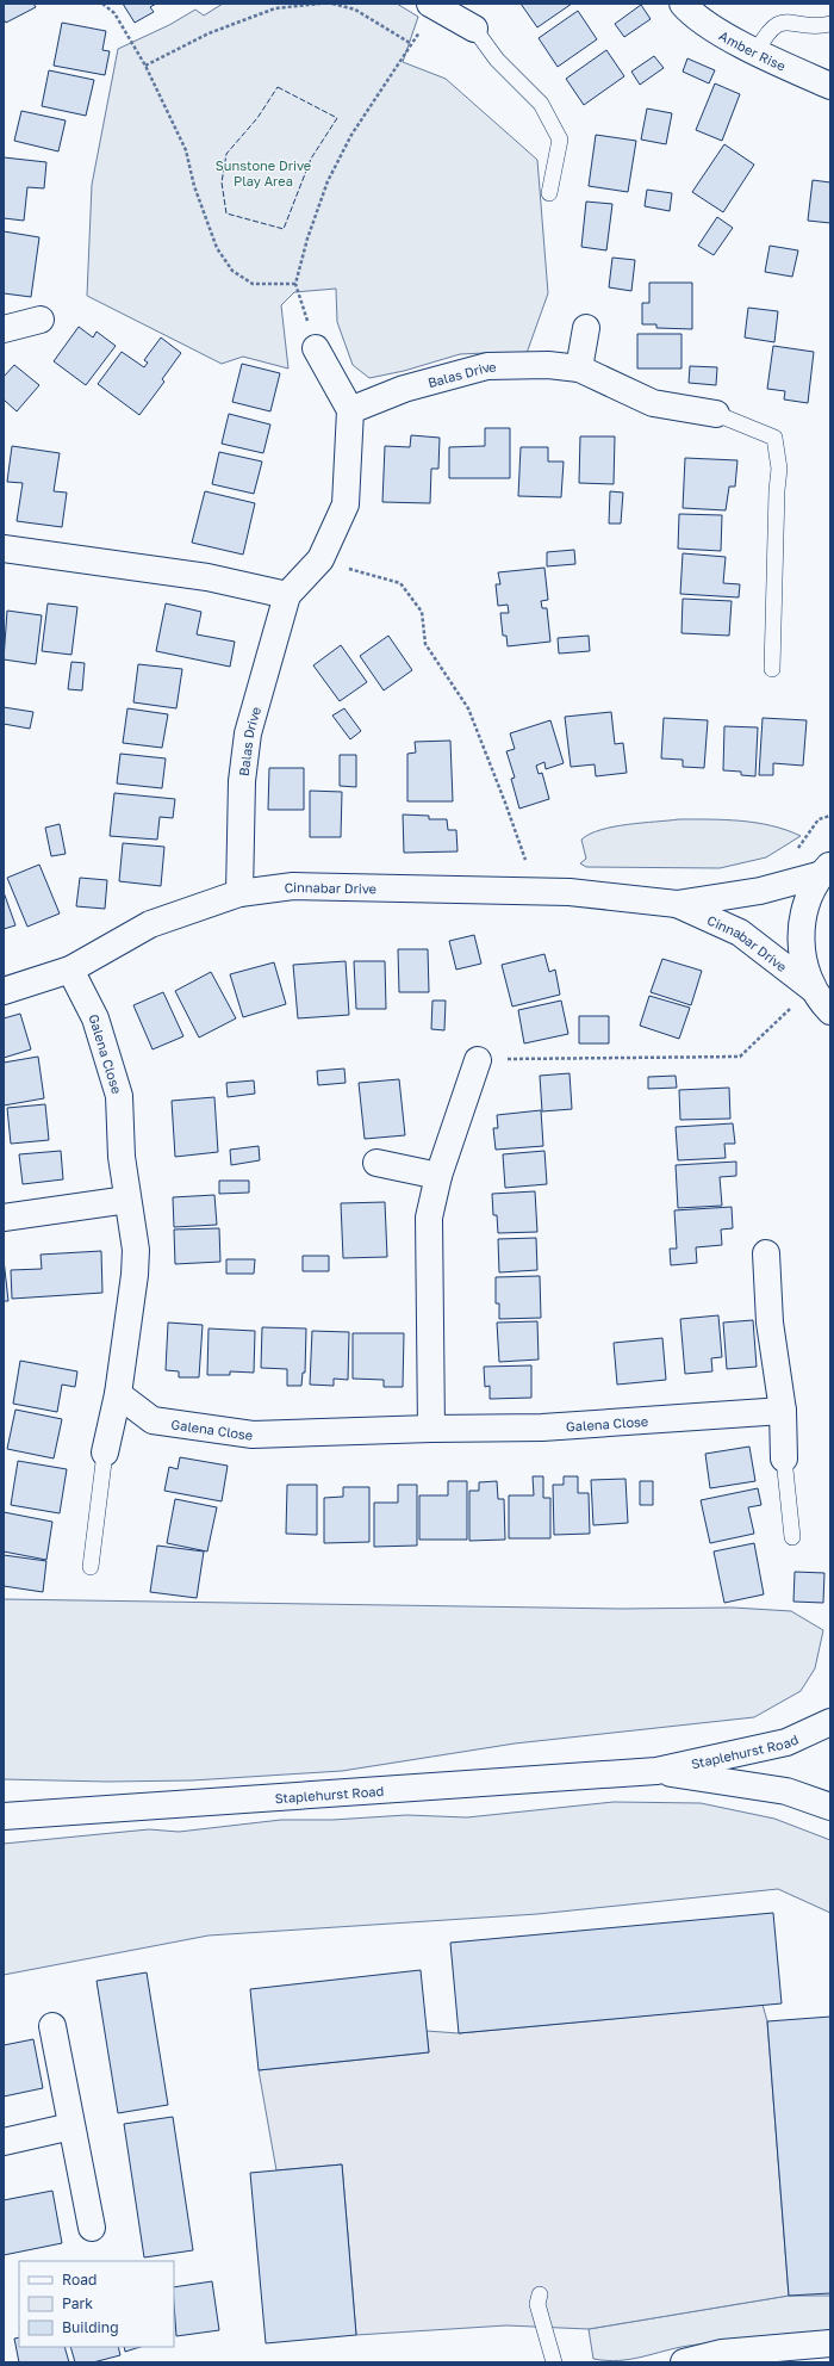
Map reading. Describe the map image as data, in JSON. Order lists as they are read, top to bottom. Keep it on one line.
{"streets":{"street":["Amber Rise","Balas Drive","Cinnabar Drive","Galena Close","Staplehurst Road"]},"crossings":[["Balas Drive","Cinnabar Drive"],["Cinnabar Drive","Galena Close"]],"parks":["Sunstone Drive Play Area"],"legend":["Road","Park","Building"]}
